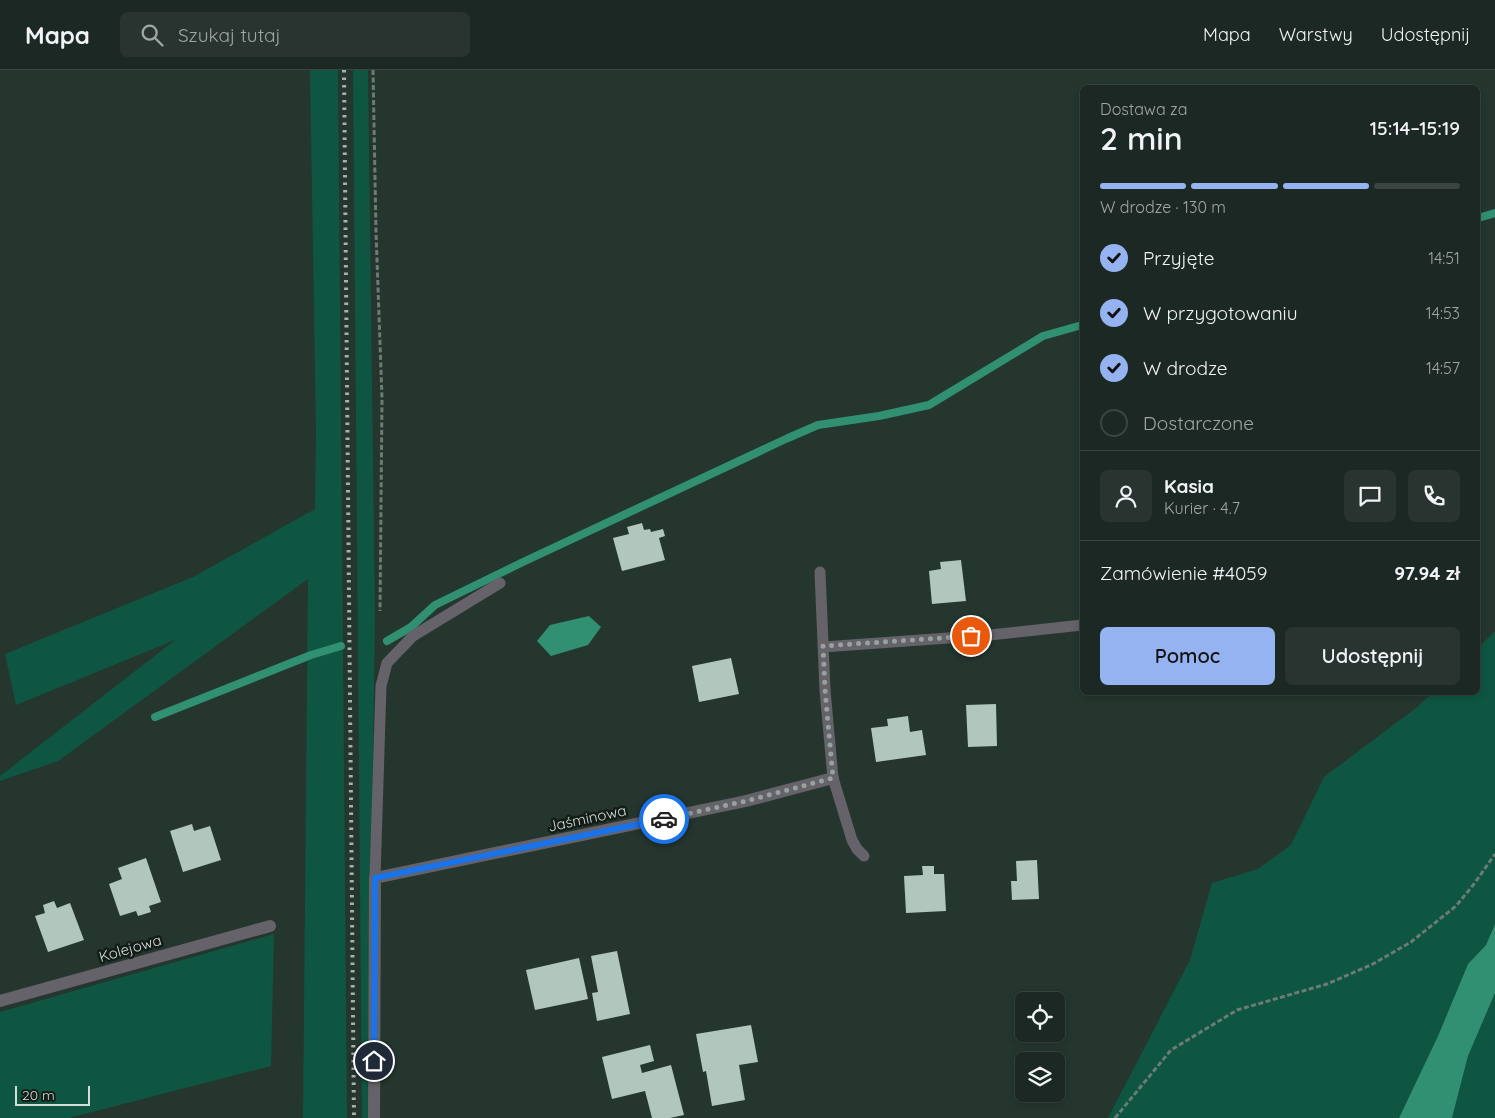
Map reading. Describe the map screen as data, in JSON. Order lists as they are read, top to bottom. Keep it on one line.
{"streets":{"street":["Jaśminowa","Kolejowa"]},"scale_bar":"20 m","page":{"header":"Mapa","search":"Szukaj tutaj","nav":["Mapa","Warstwy","Udostępnij"],"heading":["2 min","Dostawa za","15:14–15:19"],"panel":["Kasia","Kurier · 4.7","Zamówienie #4059","97.94 zł"],"bar":"W drodze · 130 m","list":[["Przyjęte","14:51"],["W przygotowaniu","14:53"],["W drodze","14:57"],"Dostarczone"],"buttons":["Pomoc","Udostępnij"],"scale":"20 m"}}
